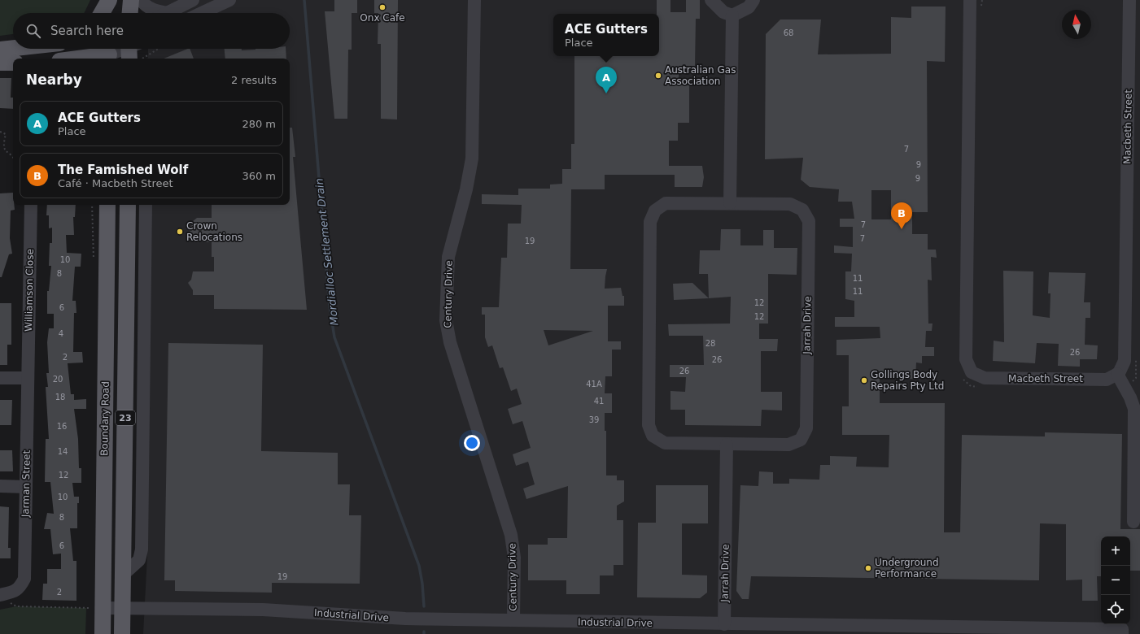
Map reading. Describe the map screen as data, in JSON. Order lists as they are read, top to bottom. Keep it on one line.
{"streets":{"main road":["23","Boundary Road"],"street":["Macbeth Street","Williamson Close","Century Drive","Jarrah Drive","Jarman Street","Industrial Drive"]},"crossings":[["Williamson Close","Jarman Street"],["Century Drive","Industrial Drive"],["Jarrah Drive","Industrial Drive"],["Boundary Road","Industrial Drive"]],"water":["Mordialloc Settlement Drain"],"places":["Onx Cafe","Australian Gas Association","Crown Relocations","Gollings Body Repairs Pty Ltd","Underground Performance"],"house_numbers":["68","7","9","9","7","7","19","10","8","11","11","12","6","12","4","28","26","2","26","26","20","41A","18","41","39","16","14","12","10","8","6","19","2"],"north":"top","page":{"search":"Search here","popup":["ACE Gutters","Place"],"heading":["Nearby","2 results"],"pins":["A","B"],"list":[{"mark":"A","name":"ACE Gutters","note":"Place","value":"280 m"},{"mark":"B","name":"The Famished Wolf","note":"Café · Macbeth Street","value":"360 m"}],"map_buttons":["+","−"]}}
